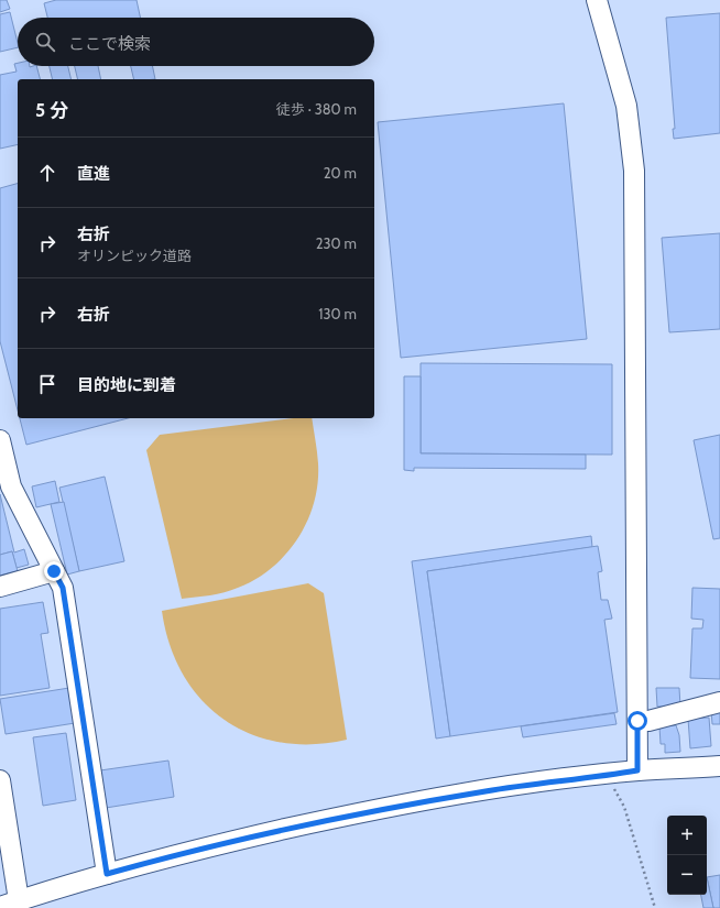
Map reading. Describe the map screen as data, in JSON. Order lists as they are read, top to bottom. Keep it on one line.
{"page":{"search":"ここで検索","heading":["5 分","徒歩 · 380 m"],"list":[["直進","20 m"],["右折","オリンピック道路","230 m"],["右折","130 m"],"目的地に到着"],"map_buttons":["+","−"]}}
